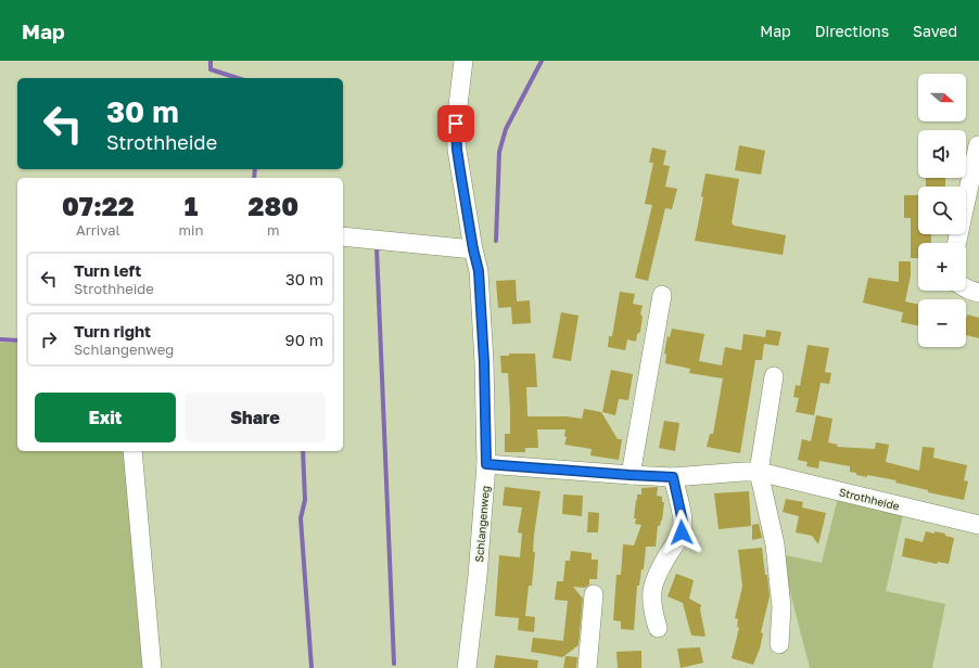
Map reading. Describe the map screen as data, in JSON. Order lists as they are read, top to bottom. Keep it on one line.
{"streets":{"street":["Strothheide","Schlangenweg"]},"crossings":[["Strothheide","Schlangenweg"]],"north":"right","page":{"header":"Map","nav":["Map","Directions","Saved"],"map_buttons":["+","−"],"turn":["30 m","Strothheide"],"eta":["07:22","Arrival","1","min","280","m"],"list":[{"name":"Turn left","note":"Strothheide","value":"30 m"},{"name":"Turn right","note":"Schlangenweg","value":"90 m"}],"buttons":["Exit","Share"]}}
